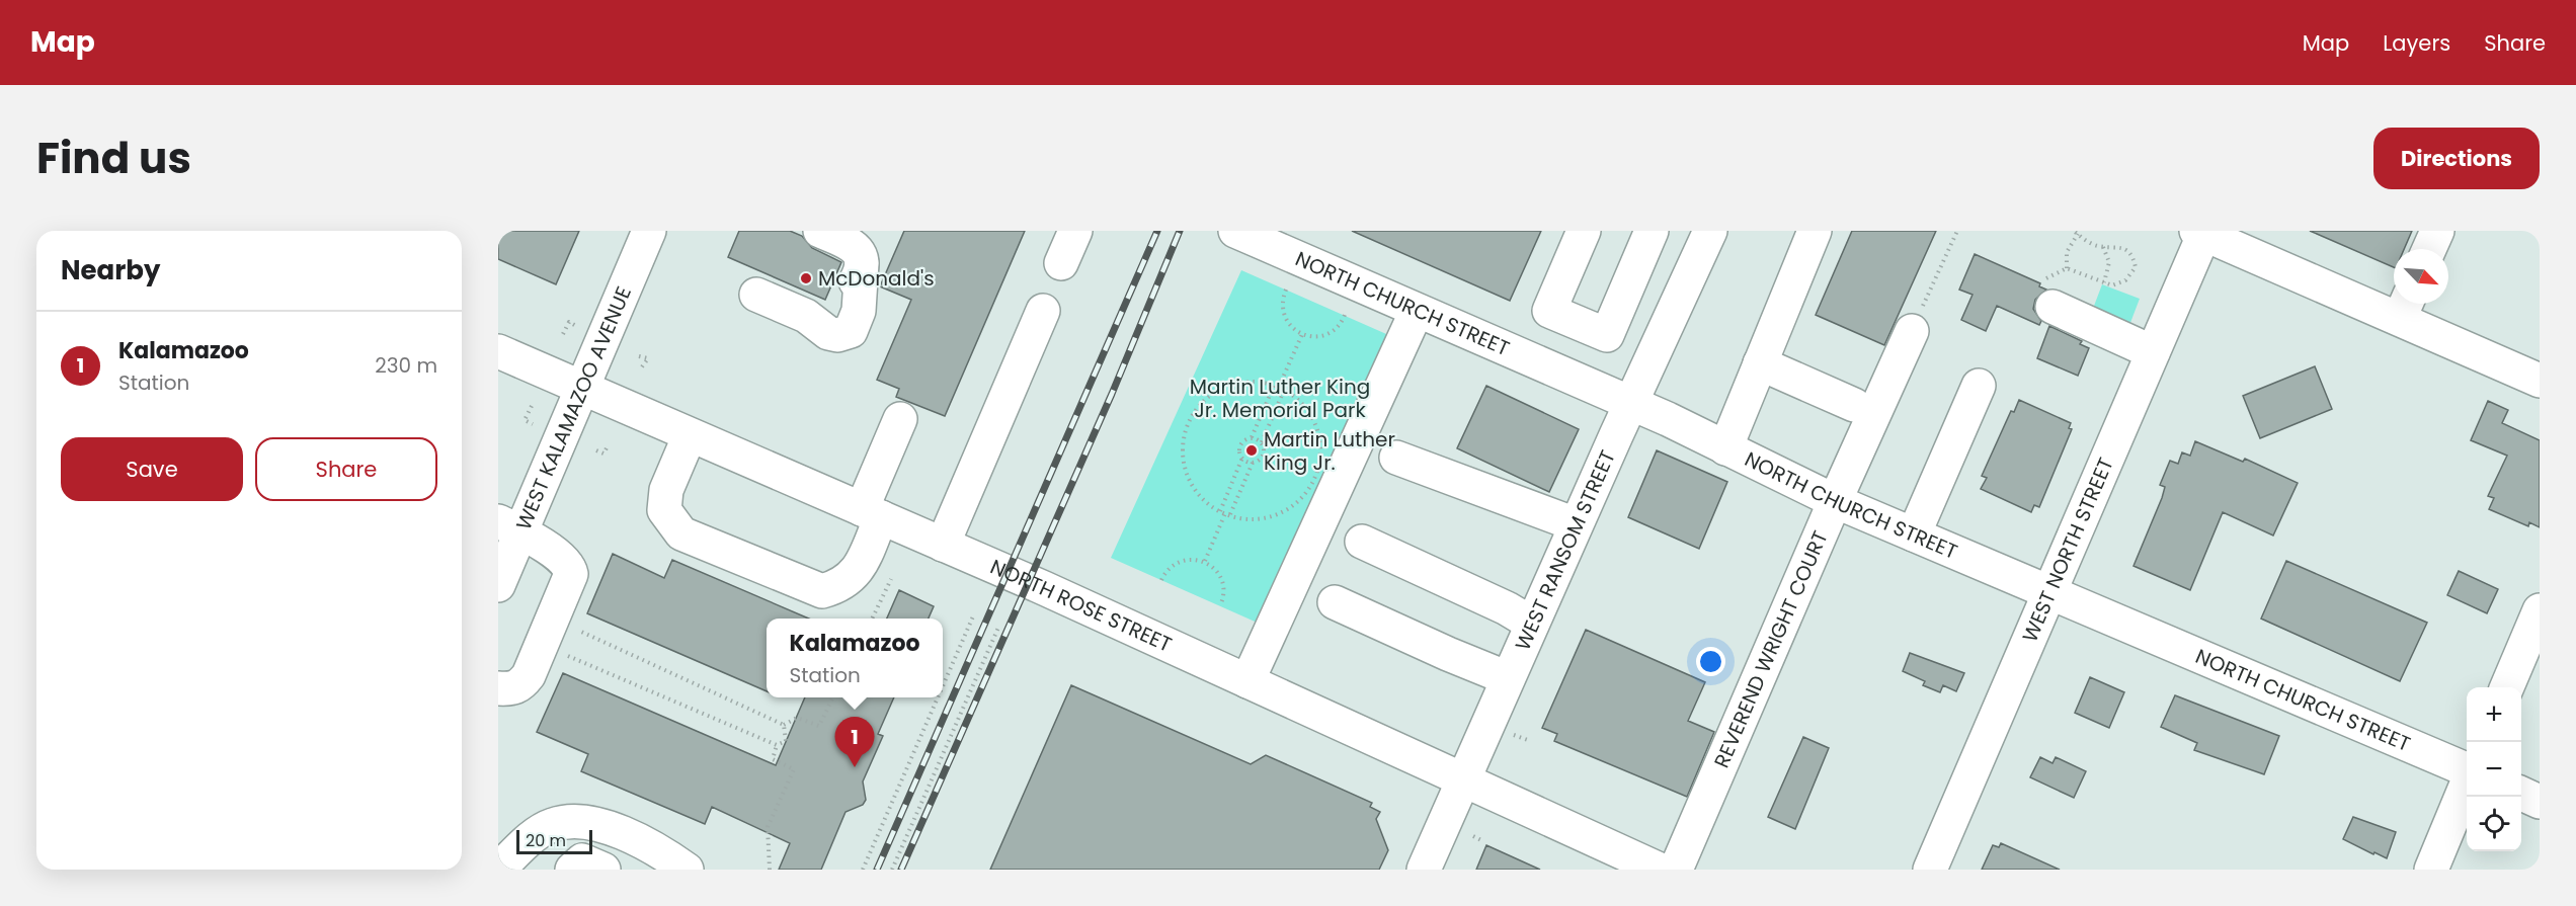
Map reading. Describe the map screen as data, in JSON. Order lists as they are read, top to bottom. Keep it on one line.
{"streets":{"street":["NORTH CHURCH STREET","WEST KALAMAZOO AVENUE","WEST RANSOM STREET","WEST NORTH STREET","NORTH ROSE STREET","REVEREND WRIGHT COURT"]},"crossings":[["NORTH CHURCH STREET","WEST RANSOM STREET"],["NORTH CHURCH STREET","WEST NORTH STREET"],["NORTH CHURCH STREET","REVEREND WRIGHT COURT"],["WEST KALAMAZOO AVENUE","NORTH ROSE STREET"],["WEST RANSOM STREET","NORTH ROSE STREET"]],"parks":["Martin Luther King Jr. Memorial Park"],"places":["McDonald's","Martin Luther King Jr."],"scale_bar":"20 m","north":"bottom right","page":{"header":"Map","nav":["Map","Layers","Share"],"title":"Find us","buttons":["Directions",["Save","Share"]],"heading":"Nearby","list":[{"mark":"1","name":"Kalamazoo","note":"Station","value":"230 m"}],"popup":["Kalamazoo","Station"],"map_buttons":["+","−"],"pins":"1","scale":"20 m"}}
